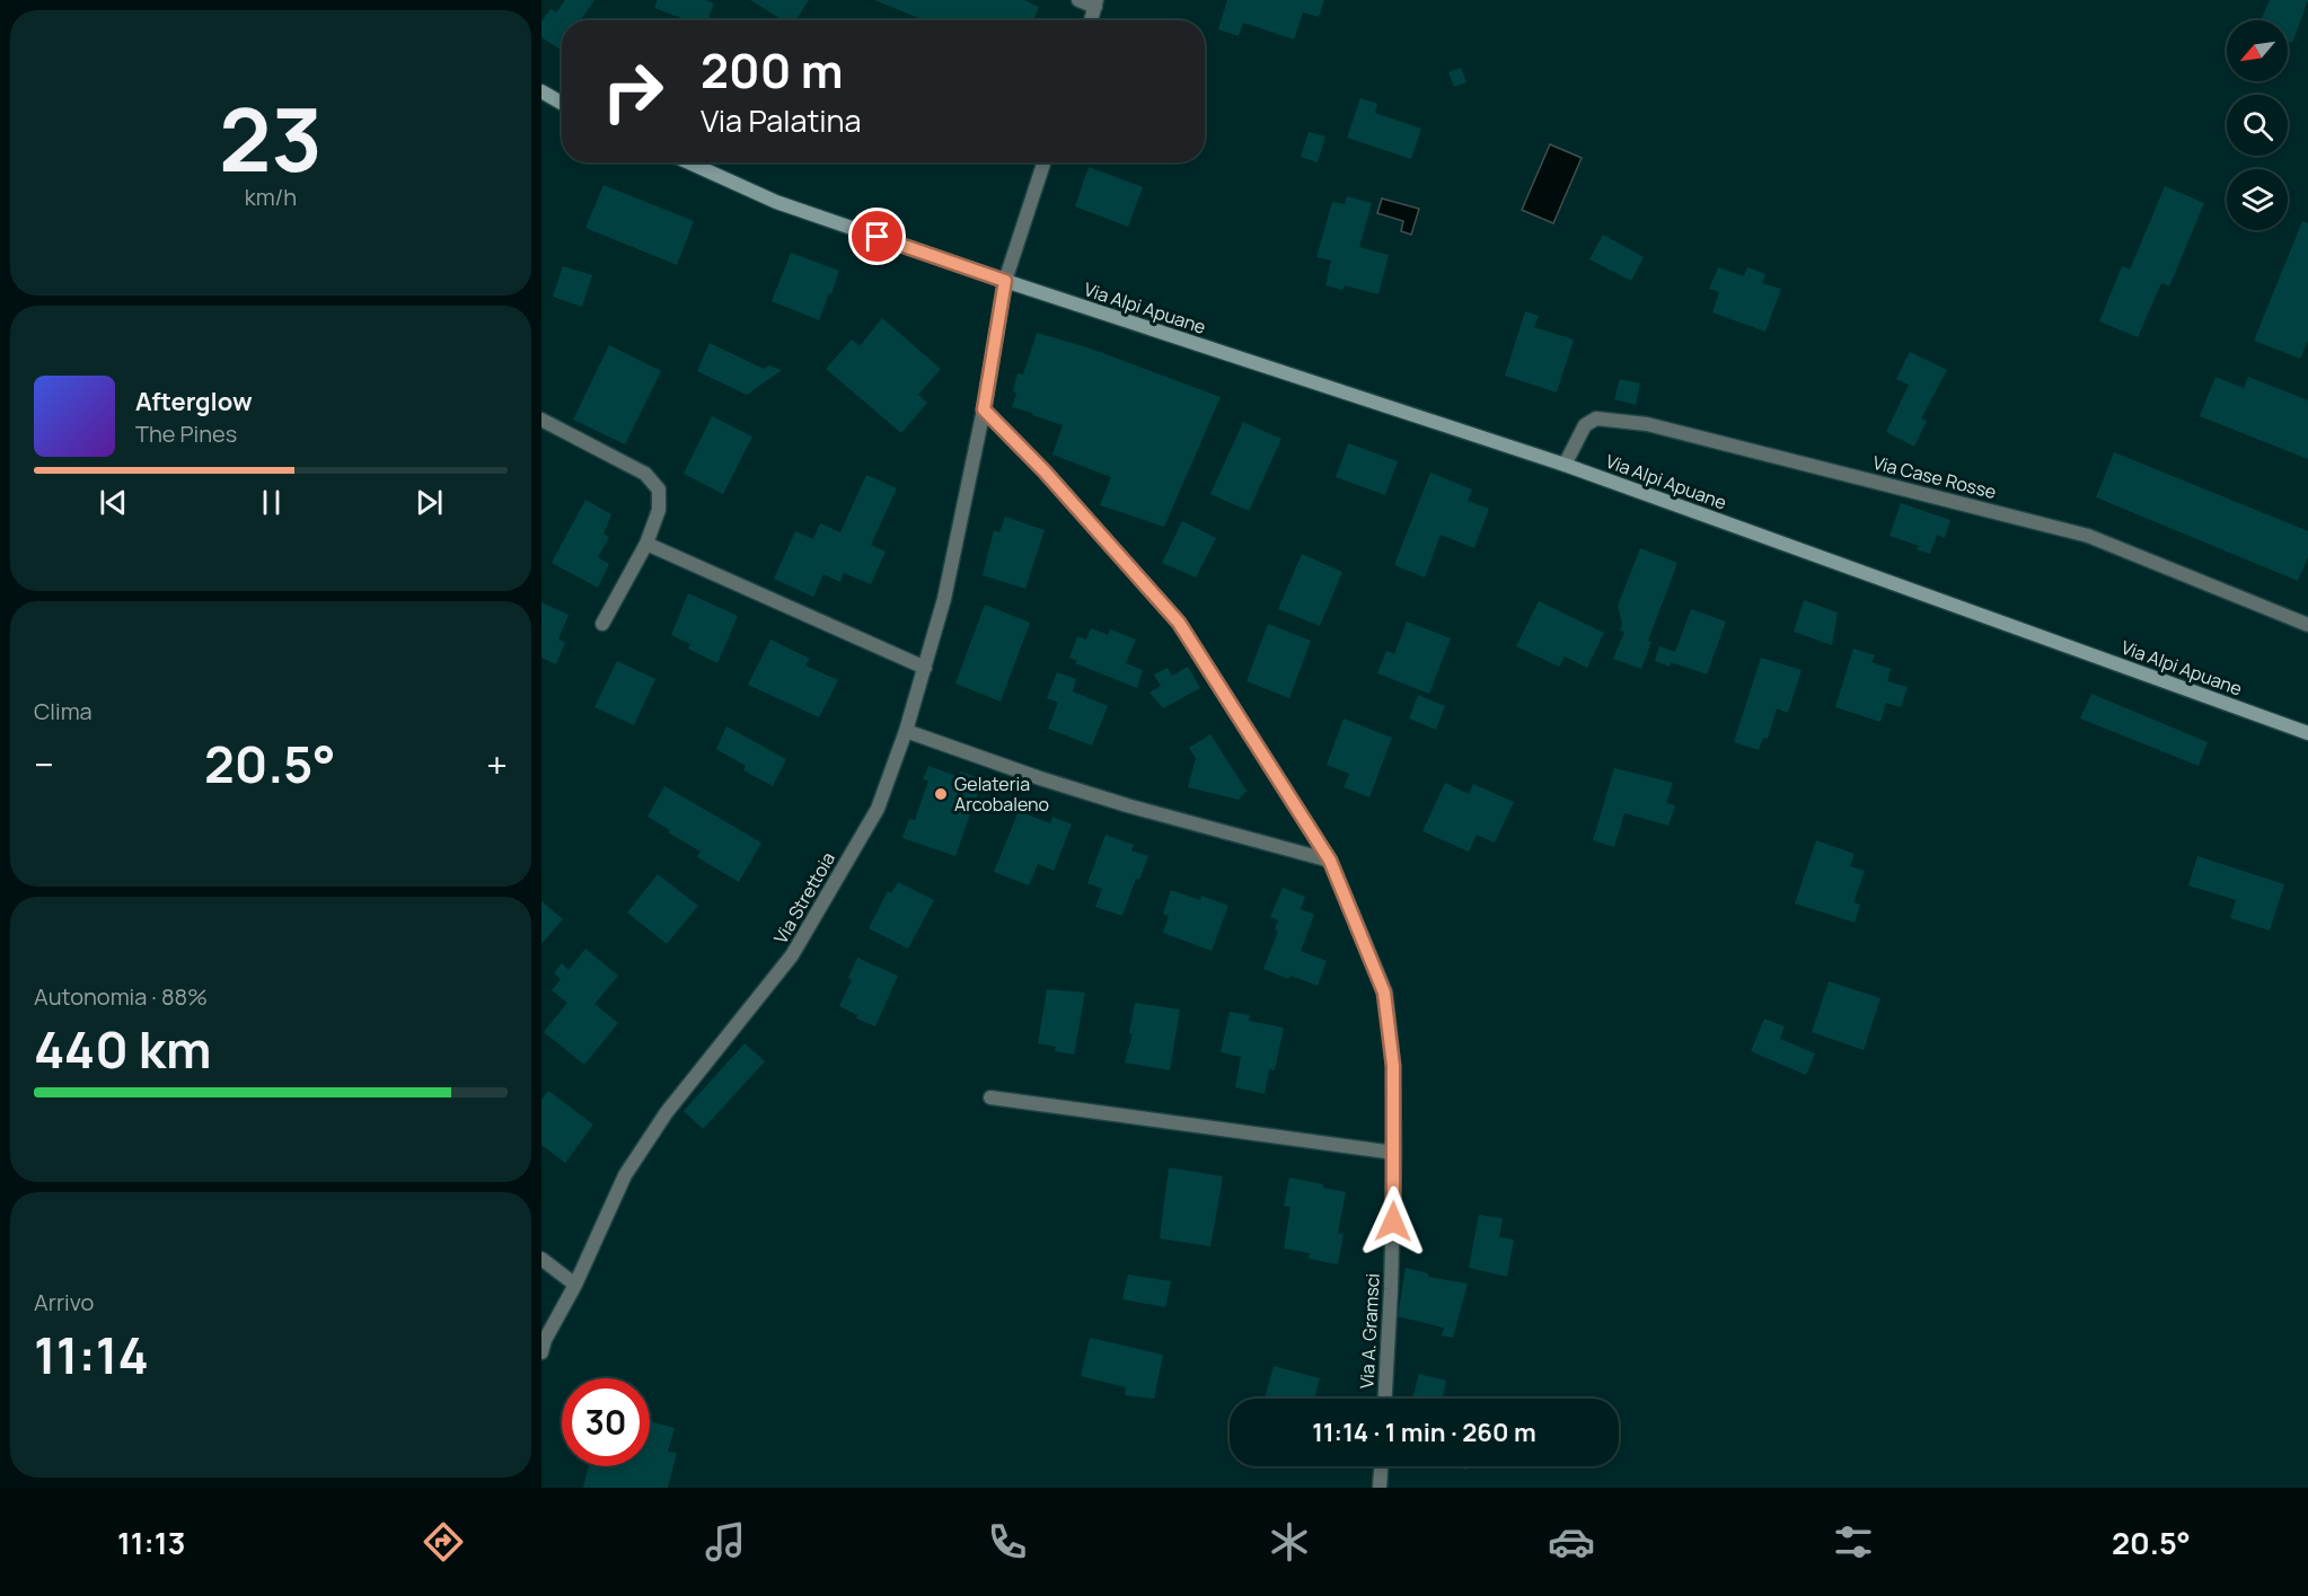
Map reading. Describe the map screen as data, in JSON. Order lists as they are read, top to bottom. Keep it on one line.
{"streets":{"main road":["Via Alpi Apuane"],"street":["Via Case Rosse","Via Strettoia","Via A. Gramsci"]},"crossings":[["Via Alpi Apuane","Via Case Rosse"],["Via Alpi Apuane","Via Strettoia"],["Via Strettoia","Via A. Gramsci"]],"places":["Gelateria Arcobaleno"],"north":"bottom left","page":{"tile":[["23","km/h"],"Clima",["Autonomia · 88%","440 km"],["Arrivo","11:14"]],"turn":["200 m","Via Palatina"],"song":["Afterglow","The Pines"],"heat":["−","20.5°","+"],"limit":"30","trip":"11:14 · 1 min · 260 m","tabs":["11:13","20.5°"]}}
